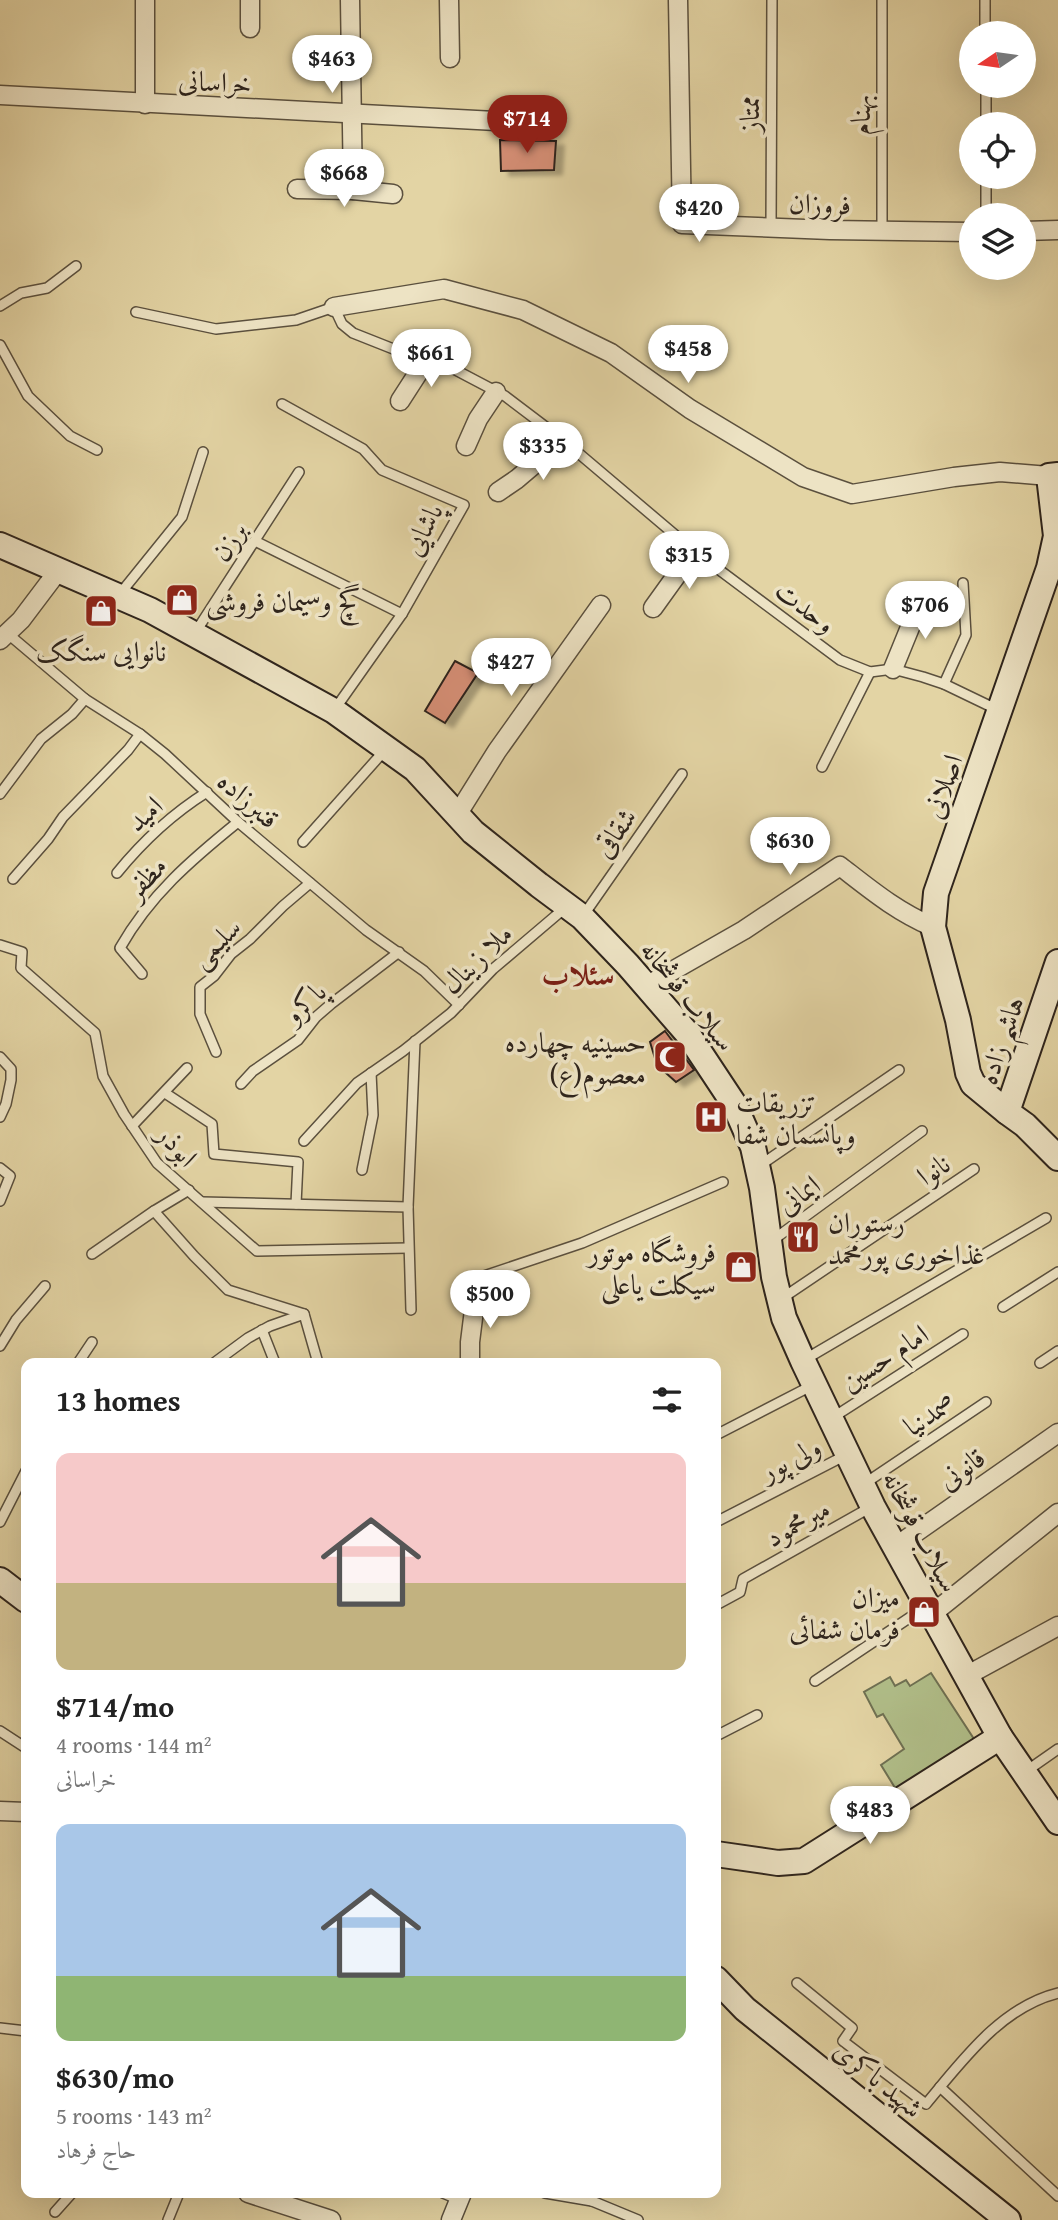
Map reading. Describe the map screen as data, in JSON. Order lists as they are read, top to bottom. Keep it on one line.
{"streets":{"street":["خراسانی","فروزان","اصلانی","سیلاب قوشخانه","هاشم زاده","قانونی","شهید باکری"],"lane":["ممتاز","بهنام","پاشایی","برزن","وحدت","قنبرزاده","امید","شقاقی","مظفر","سلیمی","ملا زینال","پاکرو","ابوذر","نانوا","ایمانی","امام حسین","صمدنیا","ولی پور","میرمحمود"]},"crossings":[["ممتاز","فروزان"],["بهنام","فروزان"],["پاشایی","سیلاب قوشخانه"],["برزن","سیلاب قوشخانه"],["اصلانی","هاشم زاده"],["قنبرزاده","امید"],["قنبرزاده","مظفر"],["قنبرزاده","سلیمی"],["قنبرزاده","ملا زینال"],["قنبرزاده","پاکرو"],["شقاقی","ملا زینال"],["شقاقی","سیلاب قوشخانه"],["ملا زینال","سیلاب قوشخانه"],["سیلاب قوشخانه","نانوا"],["سیلاب قوشخانه","ایمانی"],["سیلاب قوشخانه","امام حسین"],["سیلاب قوشخانه","صمدنیا"],["سیلاب قوشخانه","ولی پور"],["سیلاب قوشخانه","قانونی"],["سیلاب قوشخانه","میرمحمود"],["صمدنیا","میرمحمود"]],"districts":["سئلاب"],"places":{"shop":["گچ وسیمان فروشی","نانوایی سنگک","فروشگاه موتور سیکلت یاعلی","میزان فرمان شفائی"],"mosque":["حسینیه چهارده معصوم(ع)"],"hospital":["تزریقات وپانسمان شفا"],"restaurant":["رستوران غذاخوری پورمحمد"]},"north":"left","page":{"price":["$463","$714","$668","$420","$458","$661","$335","$315","$706","$427","$630","$500","$483"],"heading":"13 homes","list":[{"name":"$714/mo","note":"4 rooms · 144 m² · خراسانی"},{"name":"$630/mo","note":"5 rooms · 143 m² · حاج فرهاد"}]}}
